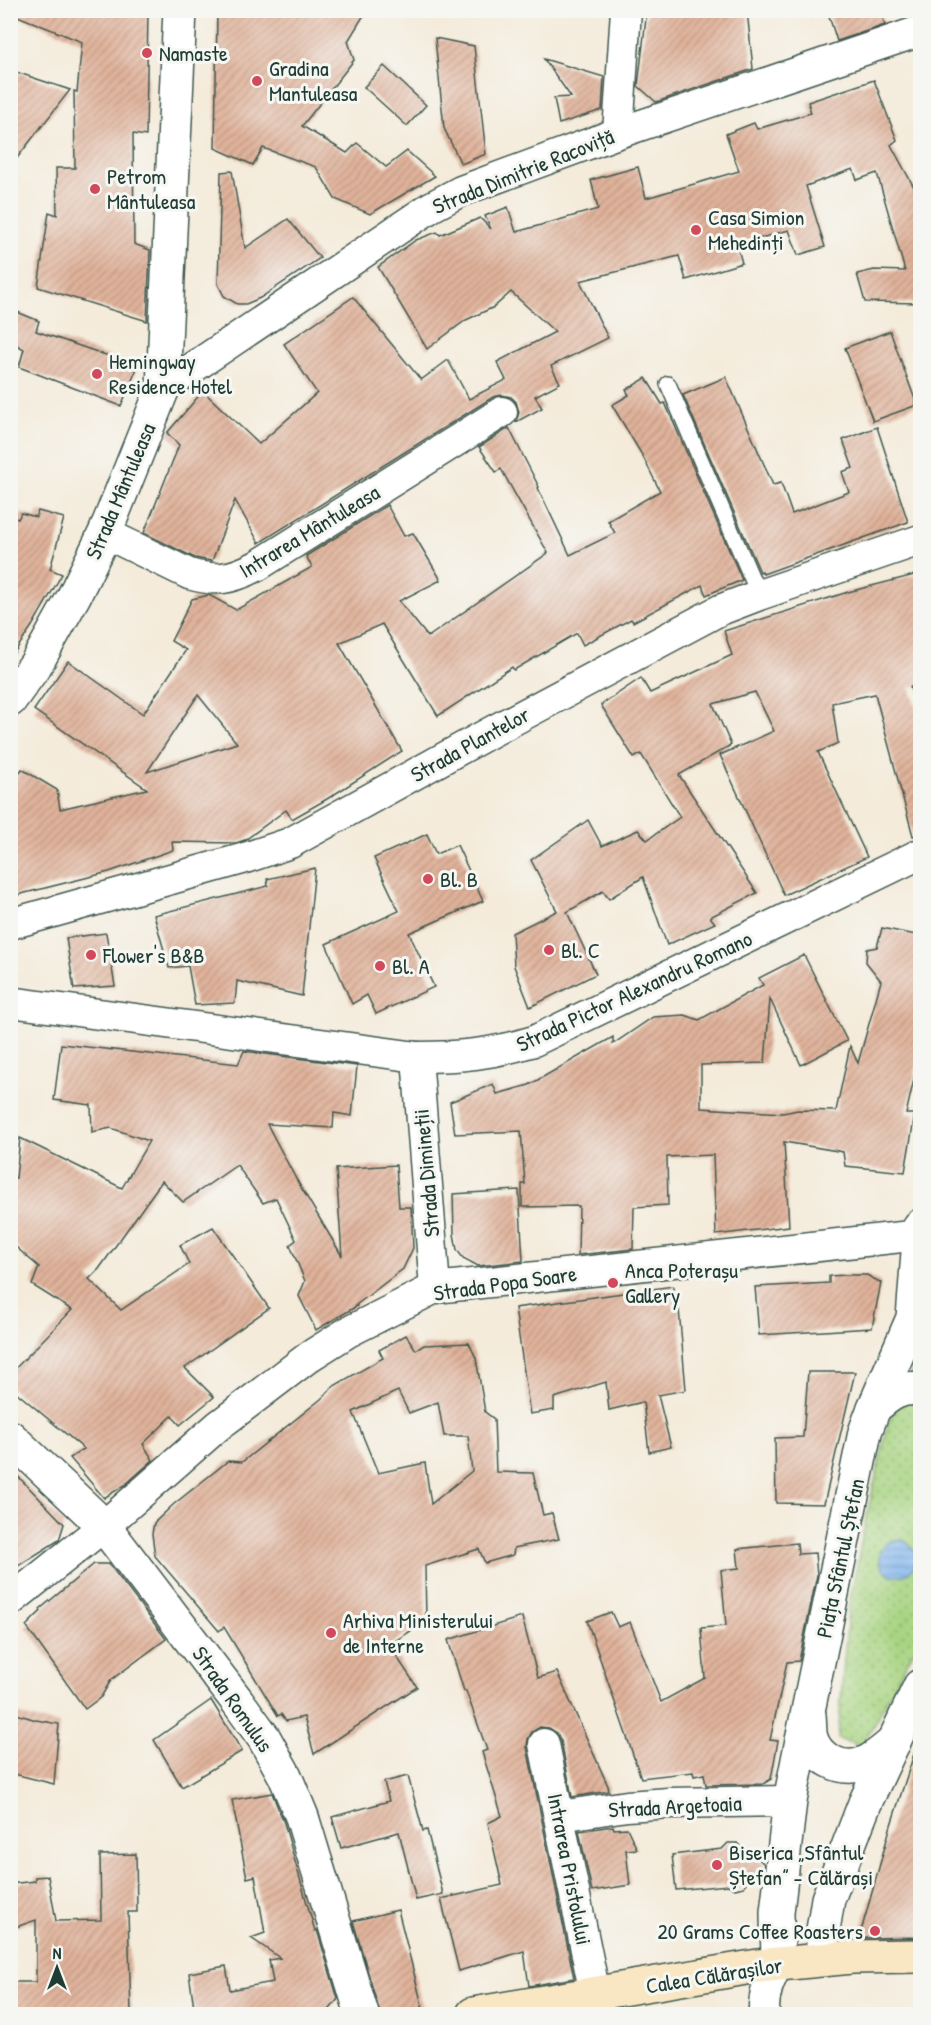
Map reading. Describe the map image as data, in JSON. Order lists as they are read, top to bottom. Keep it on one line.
{"streets":{"main road":["Calea Călărașilor"],"street":["Strada Dimitrie Racoviță","Strada Mântuleasa","Intrarea Mântuleasa","Strada Plantelor","Strada Pictor Alexandru Romano","Strada Dimineții","Strada Popa Soare","Piața Sfântul Ștefan","Strada Romulus","Strada Argetoaia","Intrarea Pristolului"]},"crossings":[["Strada Dimitrie Racoviță","Strada Mântuleasa"],["Strada Mântuleasa","Intrarea Mântuleasa"],["Strada Pictor Alexandru Romano","Strada Dimineții"],["Strada Dimineții","Strada Popa Soare"],["Strada Popa Soare","Piața Sfântul Ștefan"],["Strada Popa Soare","Strada Romulus"],["Piața Sfântul Ștefan","Strada Argetoaia"],["Piața Sfântul Ștefan","Calea Călărașilor"],["Strada Argetoaia","Intrarea Pristolului"],["Intrarea Pristolului","Calea Călărașilor"]],"places":["Namaste","Gradina Mantuleasa","Petrom Mântuleasa","Casa Simion Mehedinți","Hemingway Residence Hotel","Bl. B","Bl. C","Flower's B&B","Bl. A","Anca Poterașu Gallery","Arhiva Ministerului de Interne","Biserica „Sfântul Ștefan” - Călărași","20 Grams Coffee Roasters"],"north":"top"}
